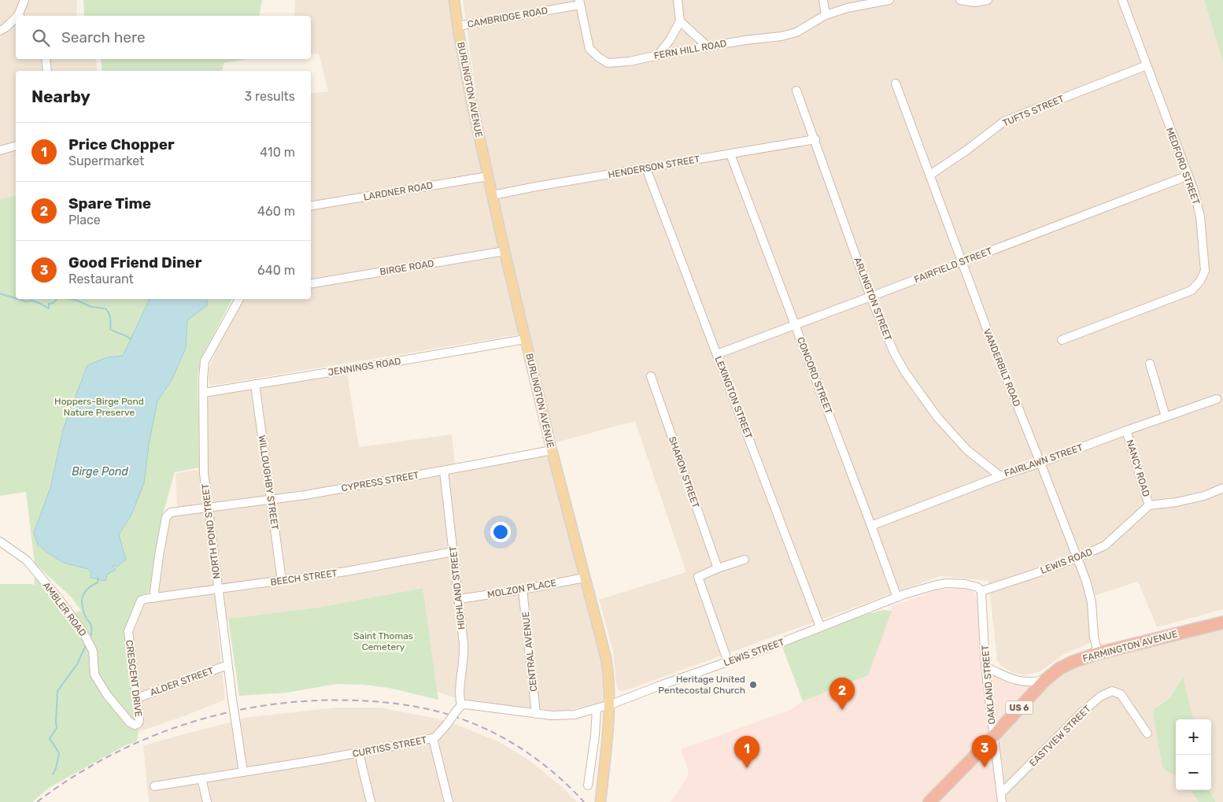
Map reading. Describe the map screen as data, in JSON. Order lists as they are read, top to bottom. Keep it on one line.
{"streets":{"highway":["FARMINGTON AVENUE","US 6"],"main road":["BURLINGTON AVENUE"],"street":["CAMBRIDGE ROAD","FERN HILL ROAD","TUFTS STREET","MEDFORD STREET","HENDERSON STREET","LARDNER ROAD","FAIRFIELD STREET","BIRGE ROAD","ARLINGTON STREET","JENNINGS ROAD","VANDERBILT ROAD","CONCORD STREET","LEXINGTON STREET","FAIRLAWN STREET","NANCY ROAD","SHARON STREET","CYPRESS STREET","WILLOUGHBY STREET","NORTH POND STREET","LEWIS ROAD","BEECH STREET","HIGHLAND STREET","MOLZON PLACE","AMBLER ROAD","CENTRAL AVENUE","LEWIS STREET","CRESCENT DRIVE","ALDER STREET","OAKLAND STREET","EASTVIEW STREET","CURTISS STREET"]},"crossings":[["CAMBRIDGE ROAD","FERN HILL ROAD"],["CAMBRIDGE ROAD","BURLINGTON AVENUE"],["BURLINGTON AVENUE","HENDERSON STREET"],["BURLINGTON AVENUE","LARDNER ROAD"],["BURLINGTON AVENUE","BIRGE ROAD"],["BURLINGTON AVENUE","JENNINGS ROAD"],["BURLINGTON AVENUE","CYPRESS STREET"],["BURLINGTON AVENUE","MOLZON PLACE"],["BURLINGTON AVENUE","LEWIS STREET"],["TUFTS STREET","MEDFORD STREET"],["TUFTS STREET","VANDERBILT ROAD"],["MEDFORD STREET","FAIRFIELD STREET"],["HENDERSON STREET","ARLINGTON STREET"],["HENDERSON STREET","CONCORD STREET"],["HENDERSON STREET","LEXINGTON STREET"],["FAIRFIELD STREET","ARLINGTON STREET"],["FAIRFIELD STREET","VANDERBILT ROAD"],["FAIRFIELD STREET","CONCORD STREET"],["FAIRFIELD STREET","LEXINGTON STREET"],["ARLINGTON STREET","FAIRLAWN STREET"],["JENNINGS ROAD","WILLOUGHBY STREET"],["JENNINGS ROAD","NORTH POND STREET"],["VANDERBILT ROAD","FAIRLAWN STREET"],["VANDERBILT ROAD","LEWIS ROAD"],["VANDERBILT ROAD","FARMINGTON AVENUE"],["CONCORD STREET","FAIRLAWN STREET"],["CONCORD STREET","LEWIS STREET"],["LEXINGTON STREET","LEWIS STREET"],["FAIRLAWN STREET","NANCY ROAD"],["NANCY ROAD","LEWIS ROAD"],["CYPRESS STREET","WILLOUGHBY STREET"],["CYPRESS STREET","NORTH POND STREET"],["CYPRESS STREET","BEECH STREET"],["CYPRESS STREET","HIGHLAND STREET"],["CYPRESS STREET","CRESCENT DRIVE"],["WILLOUGHBY STREET","BEECH STREET"],["NORTH POND STREET","BEECH STREET"],["NORTH POND STREET","ALDER STREET"],["NORTH POND STREET","CURTISS STREET"],["LEWIS ROAD","OAKLAND STREET"],["BEECH STREET","HIGHLAND STREET"],["BEECH STREET","CRESCENT DRIVE"],["HIGHLAND STREET","MOLZON PLACE"],["HIGHLAND STREET","CURTISS STREET"],["MOLZON PLACE","CENTRAL AVENUE"],["AMBLER ROAD","CRESCENT DRIVE"],["FARMINGTON AVENUE","OAKLAND STREET"],["CRESCENT DRIVE","ALDER STREET"],["OAKLAND STREET","EASTVIEW STREET"]],"water":["Birge Pond"],"parks":["Hoppers-Birge Pond Nature Preserve","Saint Thomas Cemetery"],"places":["Heritage United Pentecostal Church"],"page":{"search":"Search here","heading":["Nearby","3 results"],"list":[{"mark":"1","name":"Price Chopper","note":"Supermarket","value":"410 m"},{"mark":"2","name":"Spare Time","note":"Place","value":"460 m"},{"mark":"3","name":"Good Friend Diner","note":"Restaurant","value":"640 m"}],"pins":["2","3","1"],"map_buttons":["+","−"]}}
